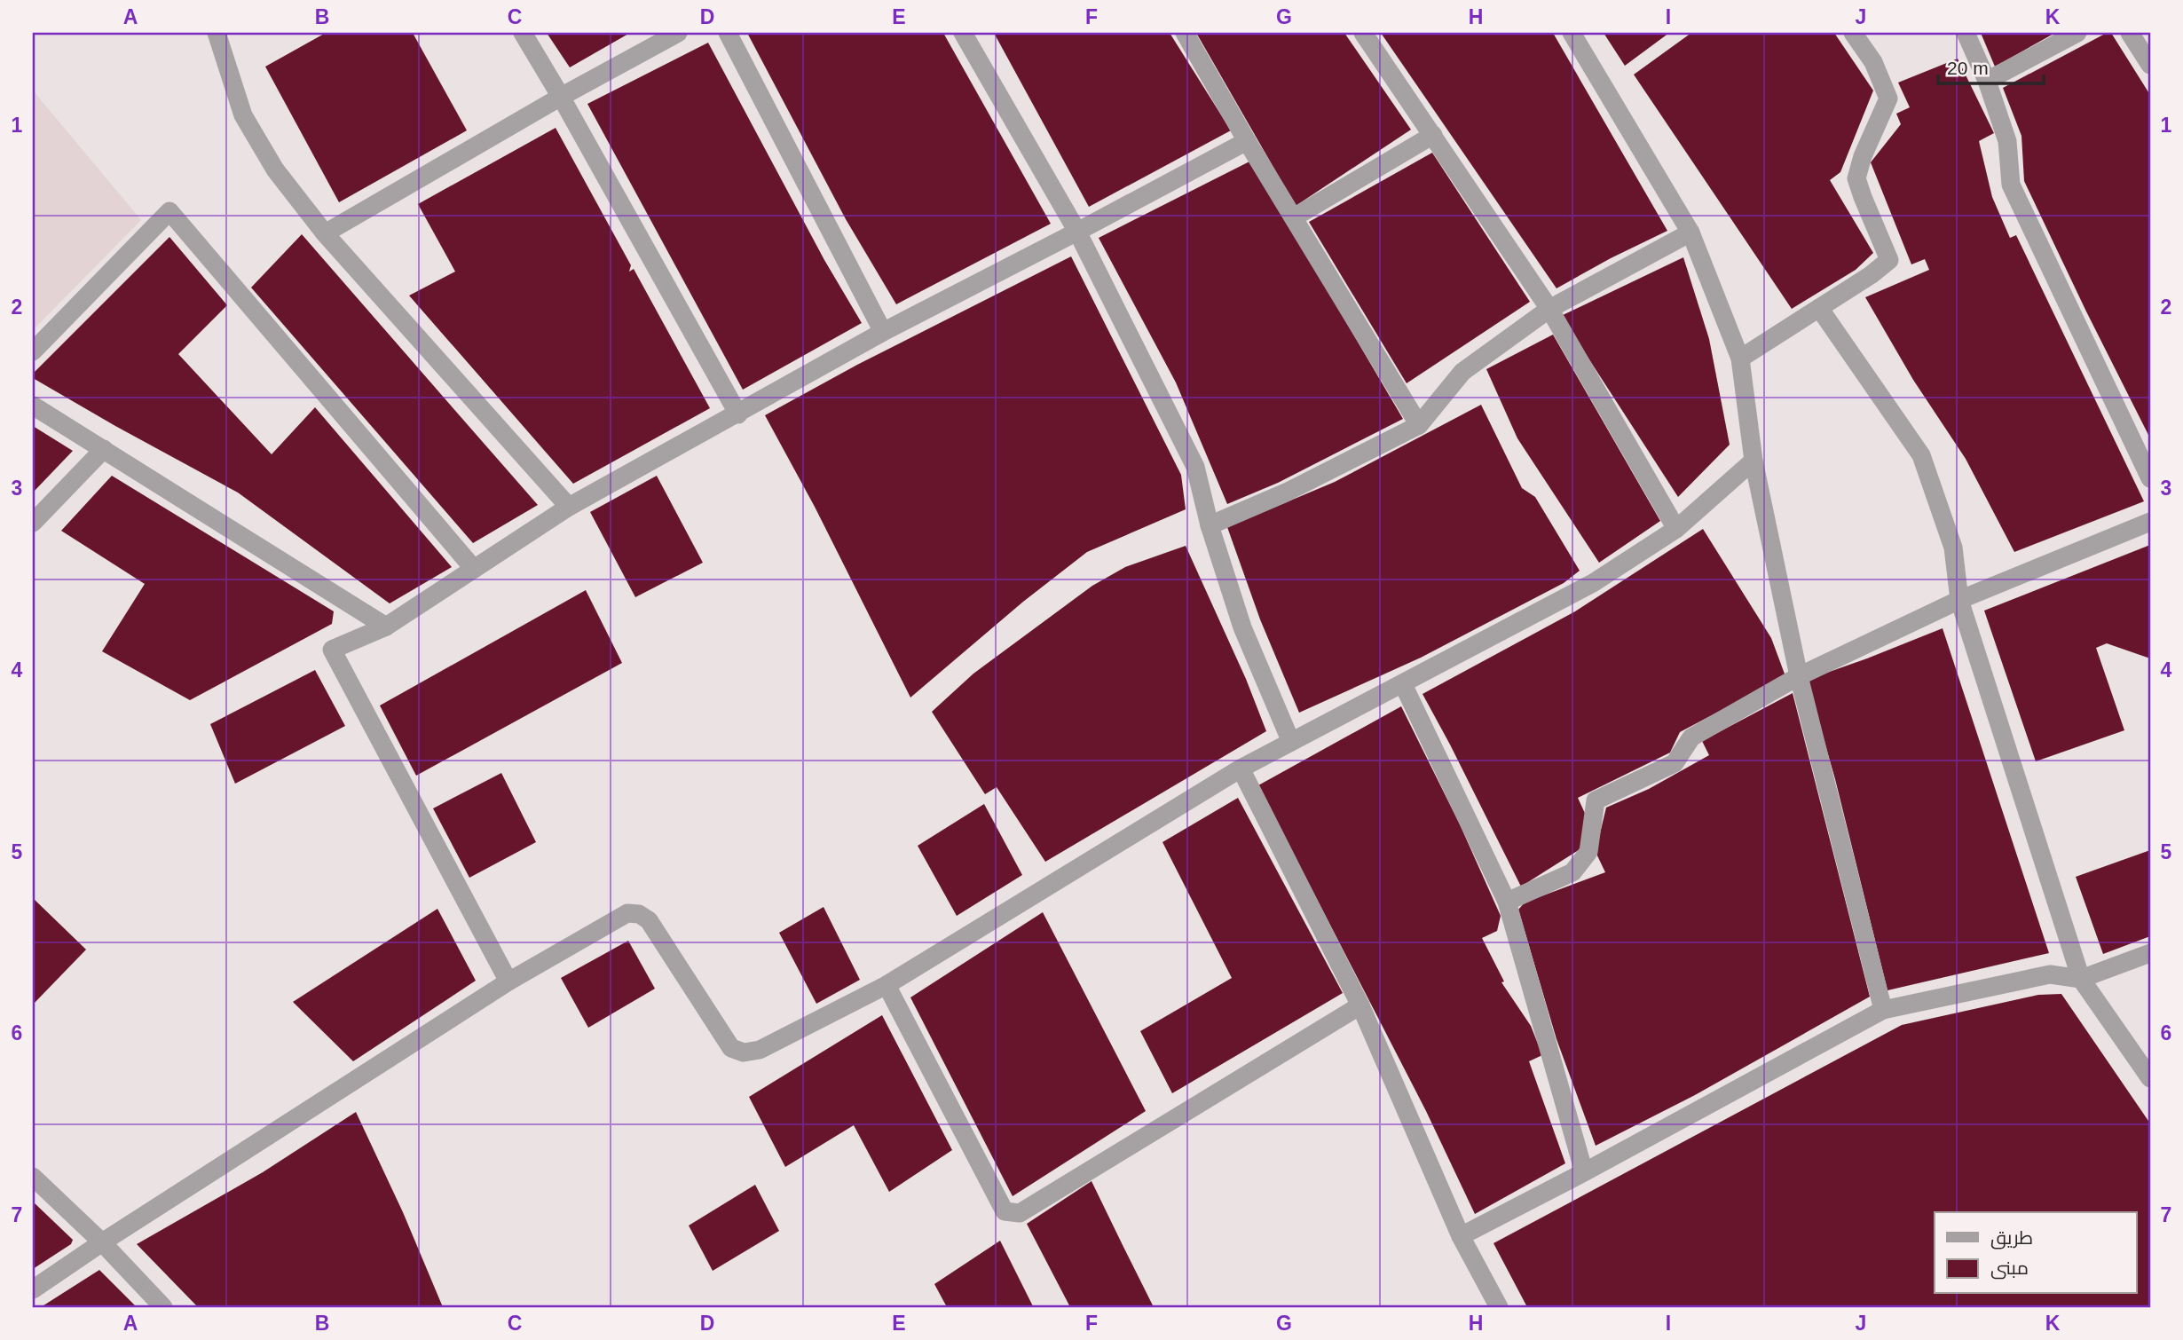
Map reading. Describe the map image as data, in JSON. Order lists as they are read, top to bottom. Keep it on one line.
{"legend":["طريق","مبنى"],"scale_bar":"20 m","grid":{"columns":["A","B","C","D","E","F","G","H","I","J","K"],"rows":["1","2","3","4","5","6","7"]}}
